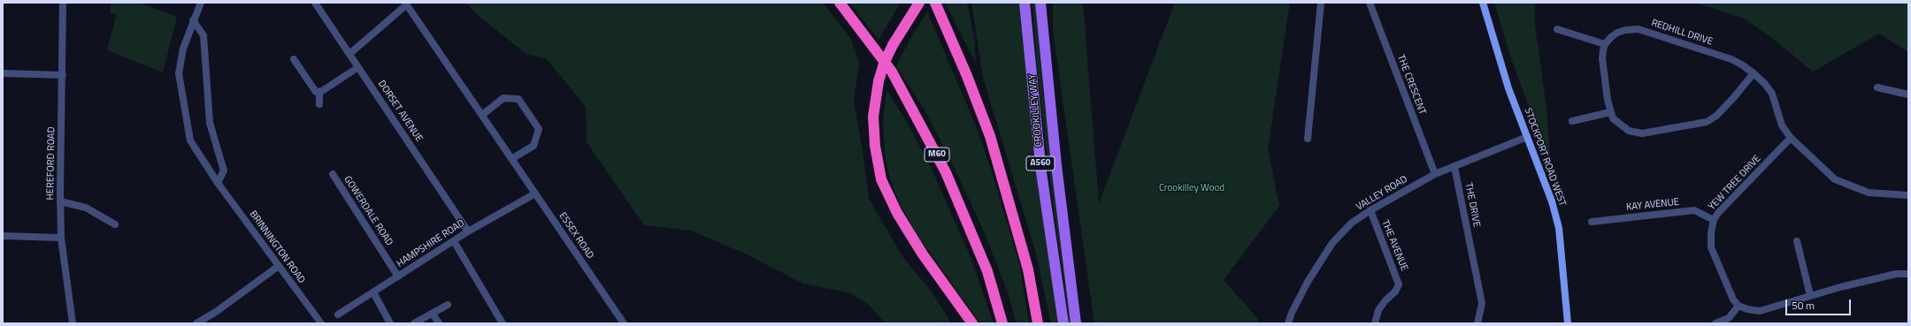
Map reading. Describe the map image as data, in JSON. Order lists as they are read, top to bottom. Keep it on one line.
{"streets":{"highway":["M60"],"main road":["CROOKILLEY WAY","STOCKPORT ROAD WEST","A560"],"street":["REDHILL DRIVE","THE CRESCENT","DORSET AVENUE","HEREFORD ROAD","YEW TREE DRIVE","VALLEY ROAD","THE DRIVE","KAY AVENUE","GOWERDALE ROAD","ESSEX ROAD","HAMPSHIRE ROAD","THE AVENUE","BRINNINGTON ROAD"]},"crossings":[["REDHILL DRIVE","YEW TREE DRIVE"],["THE CRESCENT","VALLEY ROAD"],["DORSET AVENUE","HAMPSHIRE ROAD"],["YEW TREE DRIVE","KAY AVENUE"],["VALLEY ROAD","THE DRIVE"],["VALLEY ROAD","THE AVENUE"],["GOWERDALE ROAD","HAMPSHIRE ROAD"],["ESSEX ROAD","HAMPSHIRE ROAD"]],"parks":["Crookilley Wood"],"scale_bar":"50 m"}
